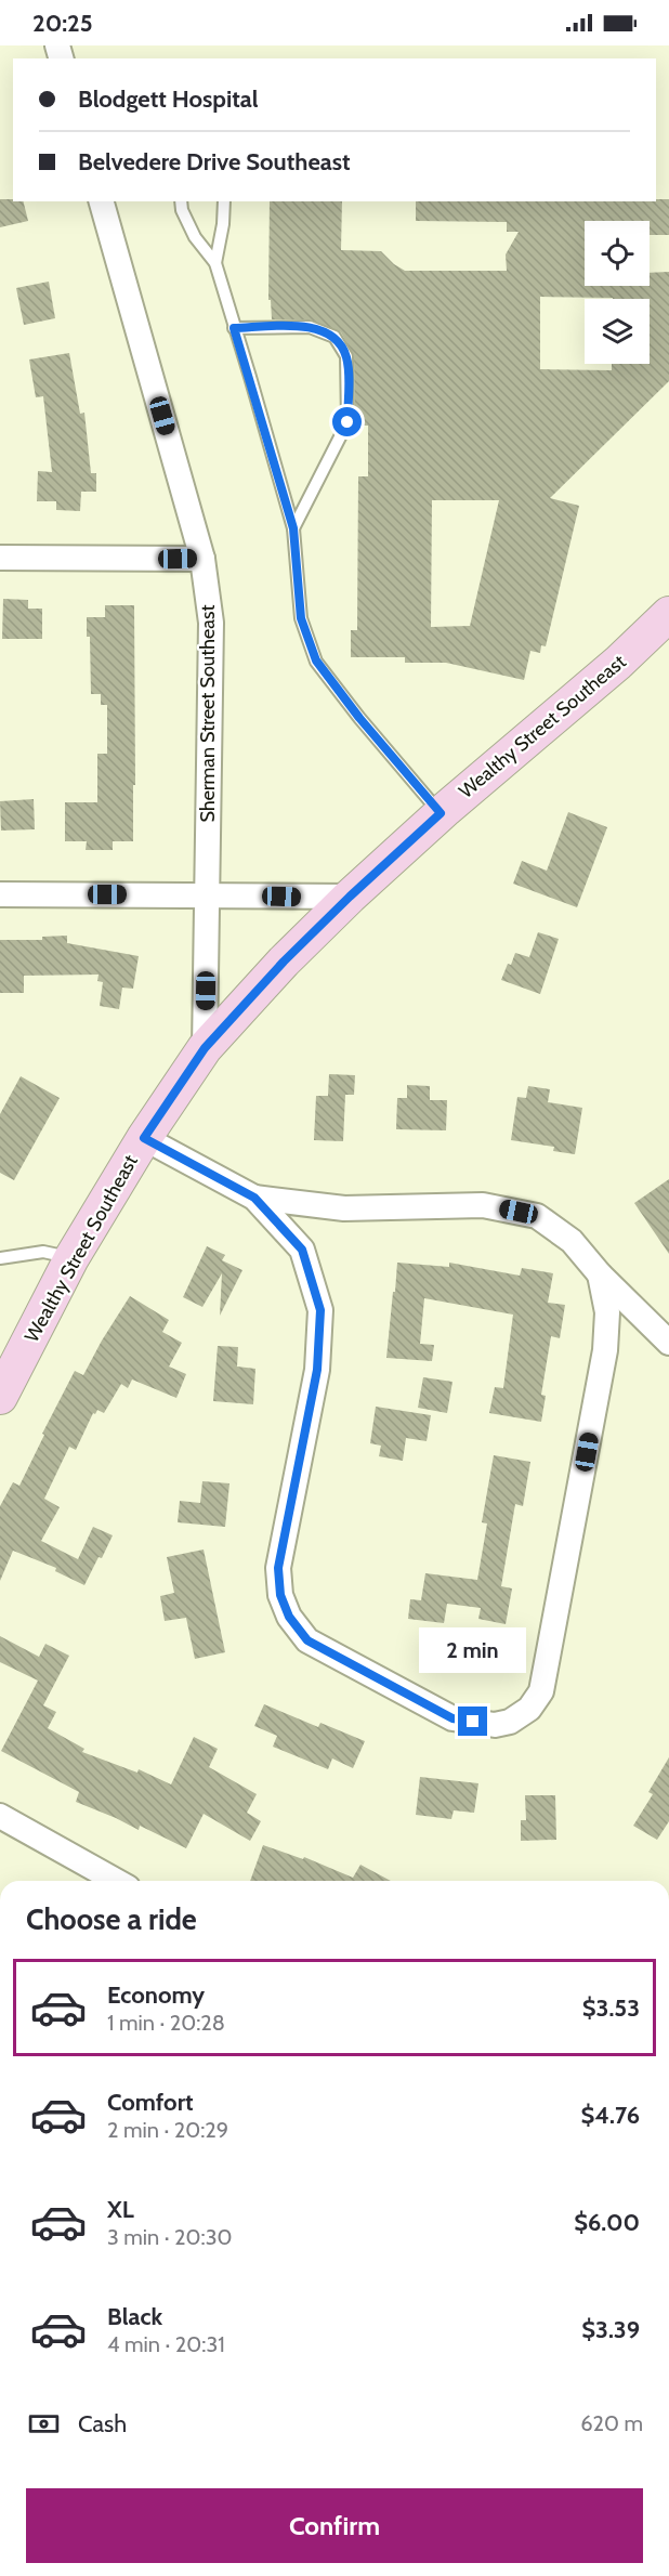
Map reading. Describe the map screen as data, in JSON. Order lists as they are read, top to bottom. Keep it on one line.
{"streets":{"main road":["Wealthy Street Southeast"],"street":["Sherman Street Southeast"]},"crossings":[["Sherman Street Southeast","Wealthy Street Southeast"]],"page":{"status":"20:25","banner":["Blodgett Hospital","Belvedere Drive Southeast"],"bubble":"2 min","heading":"Choose a ride","list":[{"name":"Economy","note":"1 min · 20:28","value":"$3.53"},{"name":"Comfort","note":"2 min · 20:29","value":"$4.76"},{"name":"XL","note":"3 min · 20:30","value":"$6.00"},{"name":"Black","note":"4 min · 20:31","value":"$3.39"}],"pay":["Cash","620 m"],"buttons":"Confirm"}}
